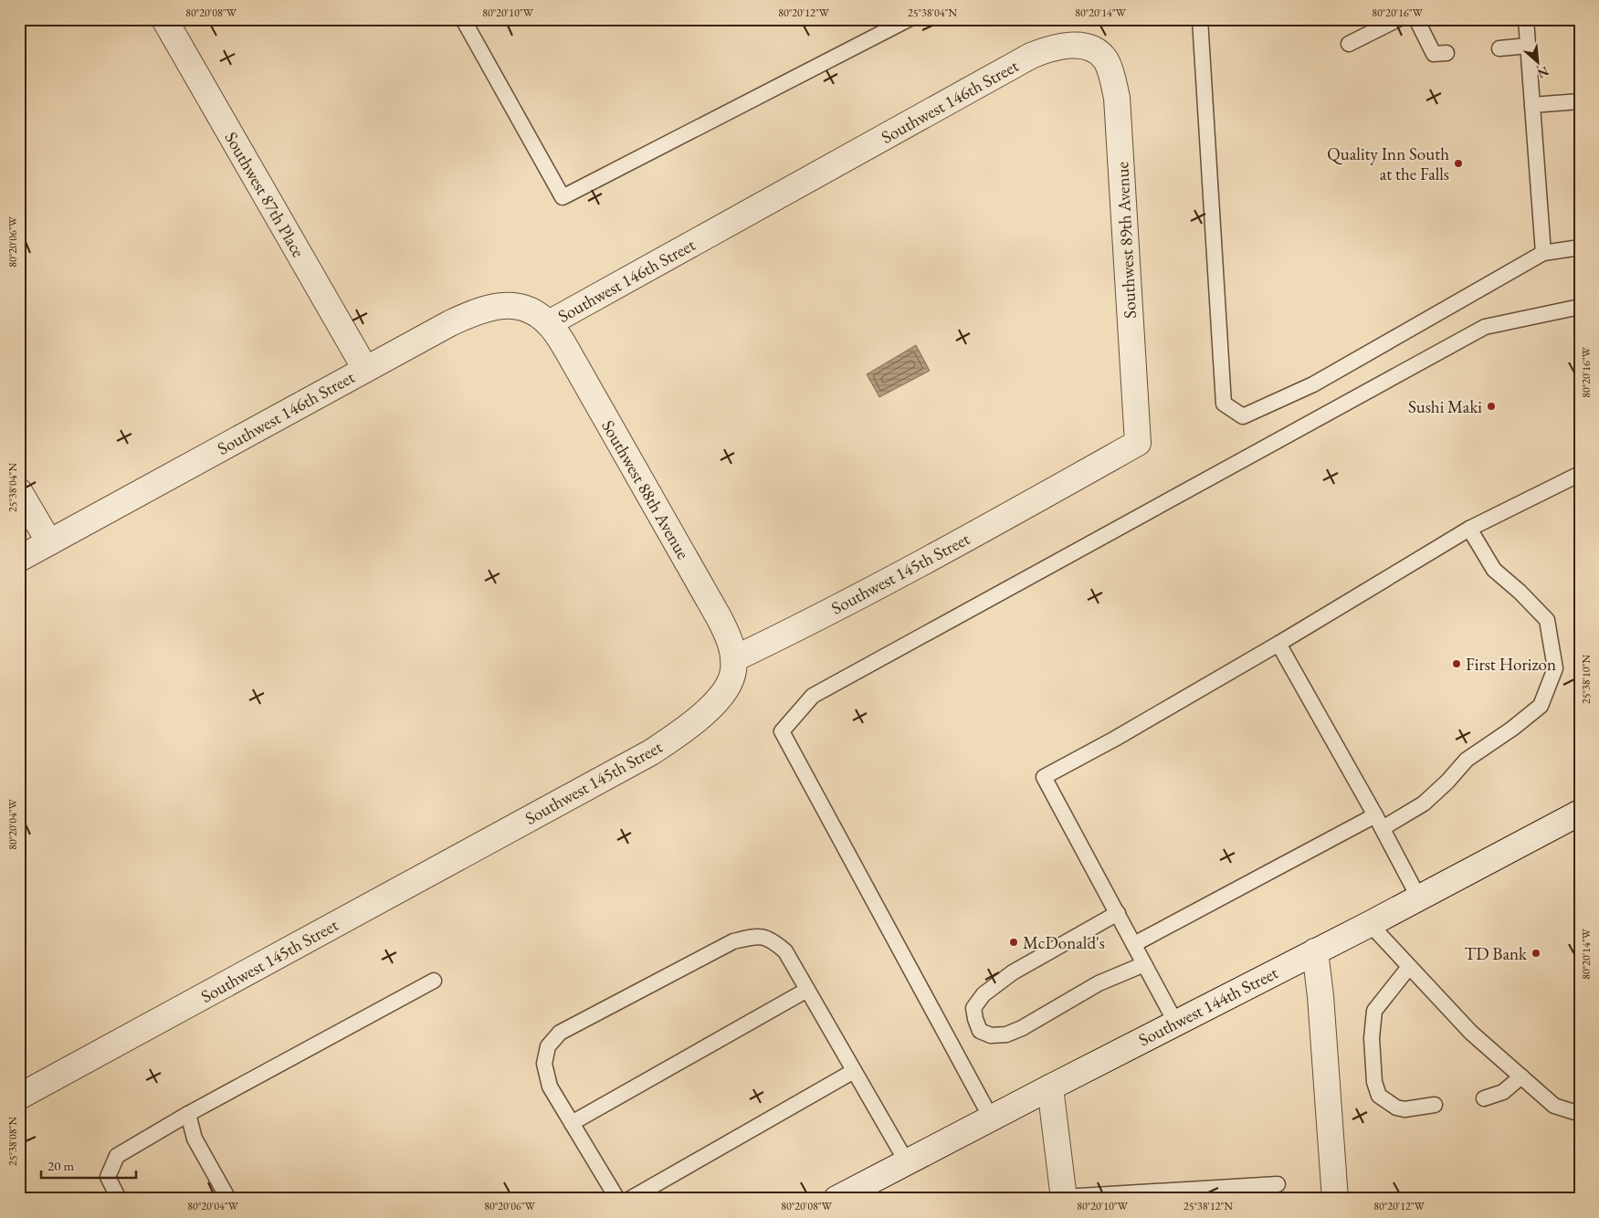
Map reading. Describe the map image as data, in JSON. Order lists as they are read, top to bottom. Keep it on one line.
{"streets":{"street":["Southwest 146th Street","Southwest 87th Place","Southwest 89th Avenue","Southwest 88th Avenue","Southwest 145th Street","Southwest 144th Street"]},"crossings":[["Southwest 146th Street","Southwest 87th Place"],["Southwest 146th Street","Southwest 89th Avenue"],["Southwest 146th Street","Southwest 88th Avenue"],["Southwest 89th Avenue","Southwest 145th Street"],["Southwest 88th Avenue","Southwest 145th Street"]],"places":["Quality Inn South at the Falls","Sushi Maki","First Horizon","McDonald's","TD Bank"],"scale_bar":"20 m","north":"bottom right","coordinates":["80°20'08\"W","80°20'10\"W","80°20'12\"W","25°38'04\"N","80°20'14\"W","80°20'16\"W","80°20'06\"W","25°38'10\"N","80°20'04\"W","25°38'08\"N","25°38'12\"N"]}
